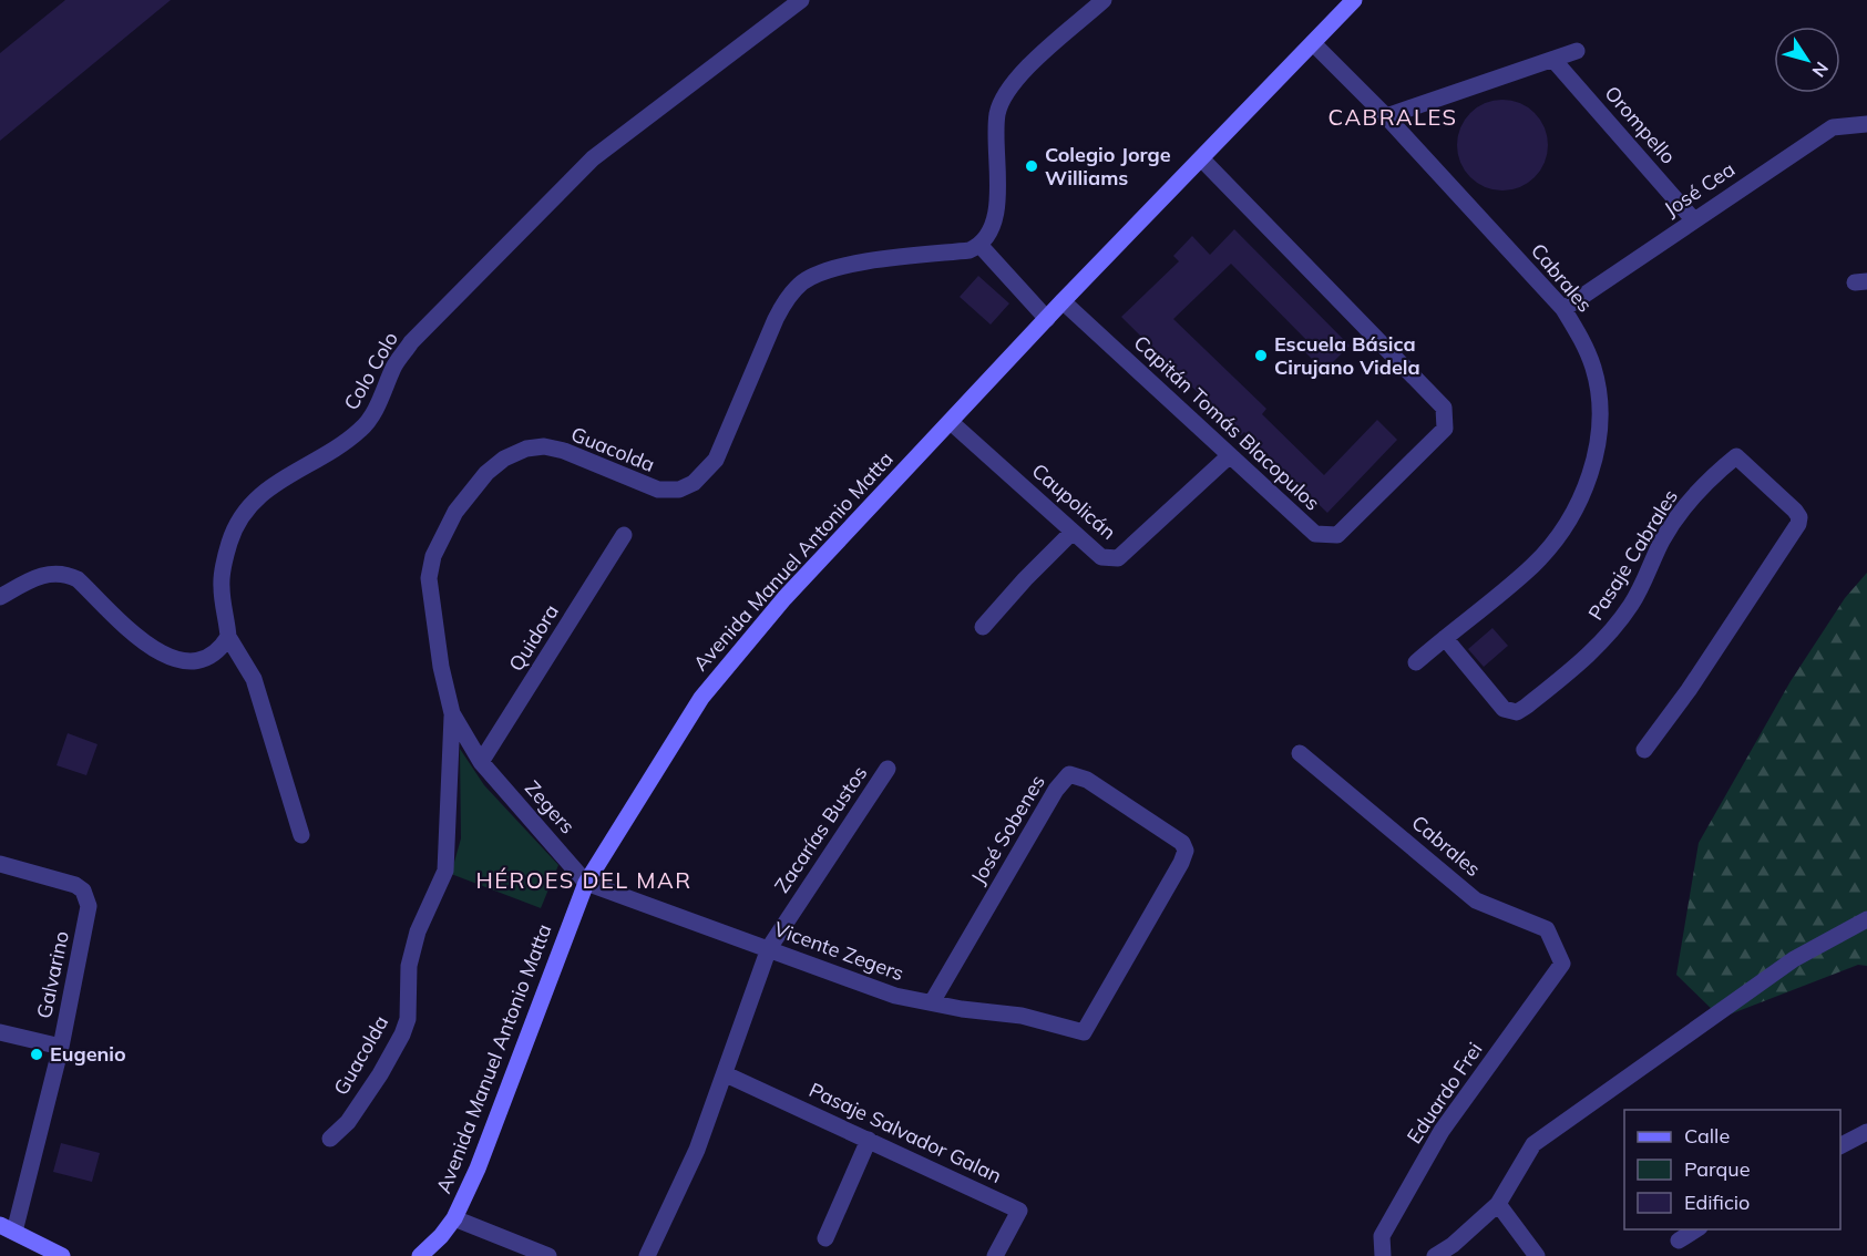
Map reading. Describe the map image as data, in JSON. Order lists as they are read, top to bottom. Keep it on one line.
{"streets":{"main road":["Avenida Manuel Antonio Matta"],"street":["Orompello","José Cea","Cabrales","Colo Colo","Capitán Tomás Blacopulos","Guacolda","Caupolicán","Pasaje Cabrales","Quidora","Zegers","Zacarías Bustos","José Sobenes","Vicente Zegers","Galvarino","Eduardo Frei","Pasaje Salvador Galan"]},"crossings":[["Orompello","José Cea"],["José Cea","Cabrales"],["Cabrales","Pasaje Cabrales"],["Cabrales","Avenida Manuel Antonio Matta"],["Cabrales","Eduardo Frei"],["Capitán Tomás Blacopulos","Caupolicán"],["Capitán Tomás Blacopulos","Avenida Manuel Antonio Matta"],["Guacolda","Quidora"],["Guacolda","Zegers"],["Caupolicán","Avenida Manuel Antonio Matta"],["Avenida Manuel Antonio Matta","Zegers"],["Avenida Manuel Antonio Matta","Vicente Zegers"],["Quidora","Zegers"],["Zegers","Vicente Zegers"],["Zacarías Bustos","Vicente Zegers"],["Zacarías Bustos","Pasaje Salvador Galan"],["José Sobenes","Vicente Zegers"]],"districts":["CABRALES","HÉROES DEL MAR"],"places":["Colegio Jorge Williams","Escuela Básica Cirujano Videla","Eugenio"],"legend":["Calle","Parque","Edificio"],"north":"bottom right"}
